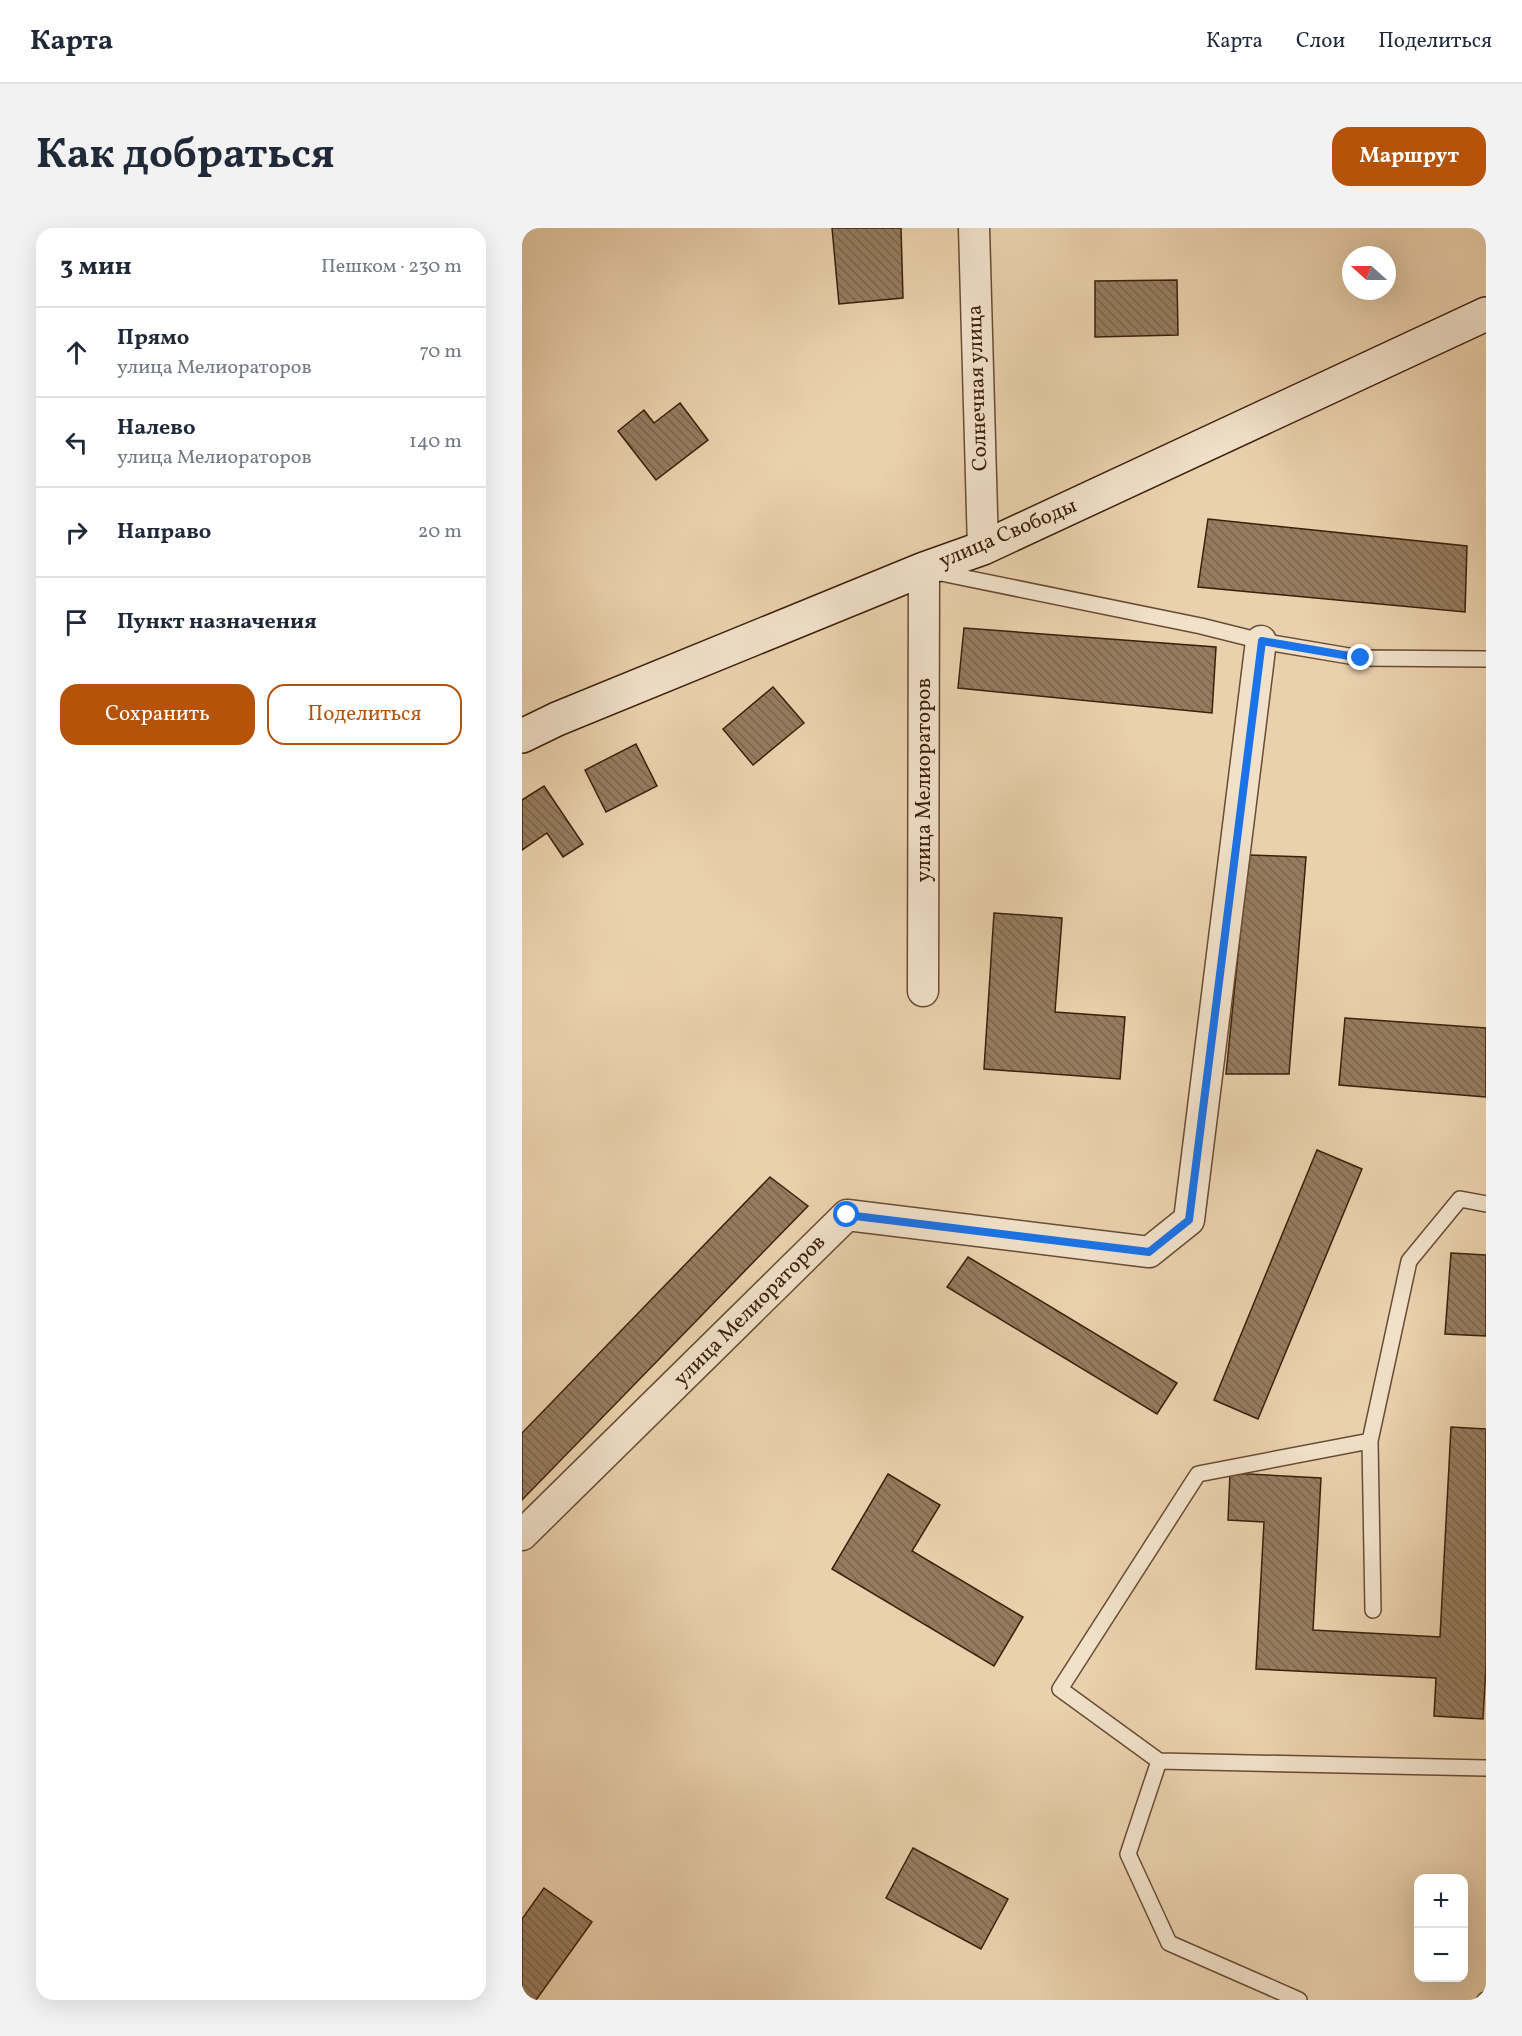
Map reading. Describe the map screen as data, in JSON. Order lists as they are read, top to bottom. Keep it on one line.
{"streets":{"main road":["улица Свободы"],"street":["Солнечная улица","улица Мелиораторов"]},"crossings":[["Солнечная улица","улица Свободы"],["улица Свободы","улица Мелиораторов"]],"north":"left","page":{"header":"Карта","nav":["Карта","Слои","Поделиться"],"title":"Как добраться","buttons":["Маршрут",["Сохранить","Поделиться"]],"heading":["3 мин","Пешком · 230 m"],"list":[["Прямо","улица Мелиораторов","70 m"],["Налево","улица Мелиораторов","140 m"],["Направо","20 m"],"Пункт назначения"],"map_buttons":["+","−"]}}
